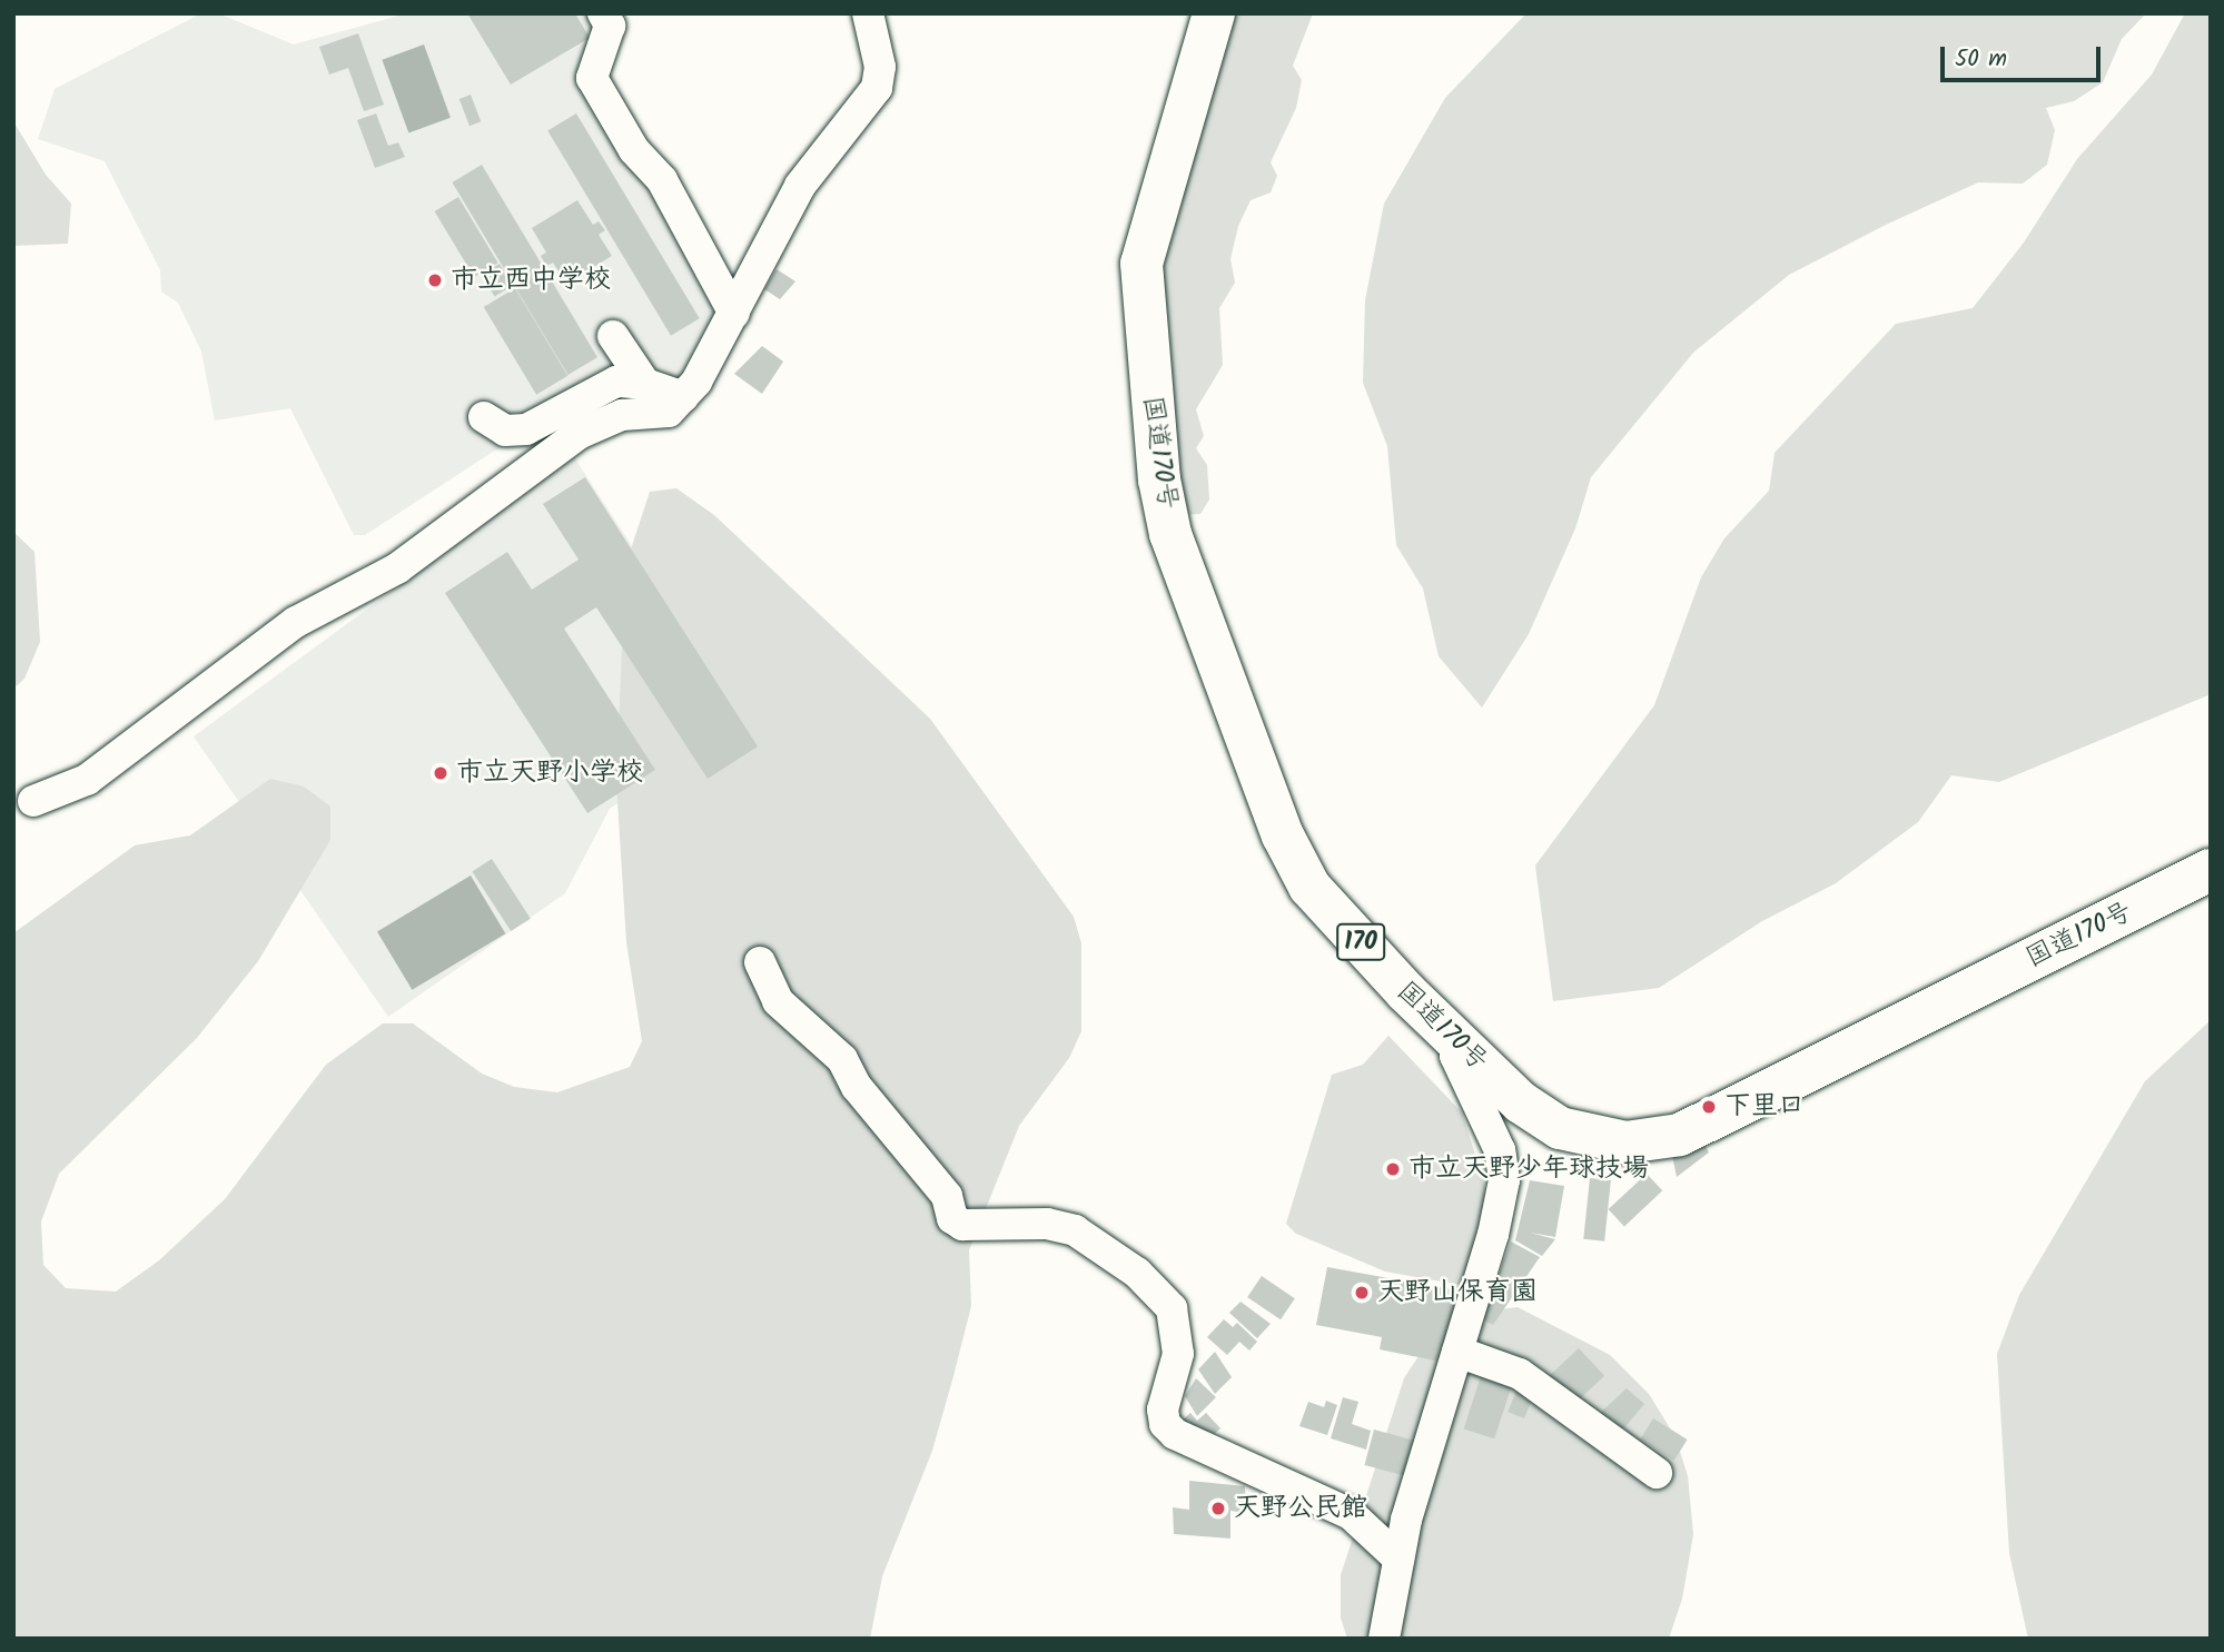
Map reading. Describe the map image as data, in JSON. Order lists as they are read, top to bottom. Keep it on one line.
{"streets":{"highway":["国道170号","170"]},"places":["市立西中学校","市立天野小学校","下里口","市立天野少年球技場","天野山保育園","天野公民館"],"scale_bar":"50 m"}
